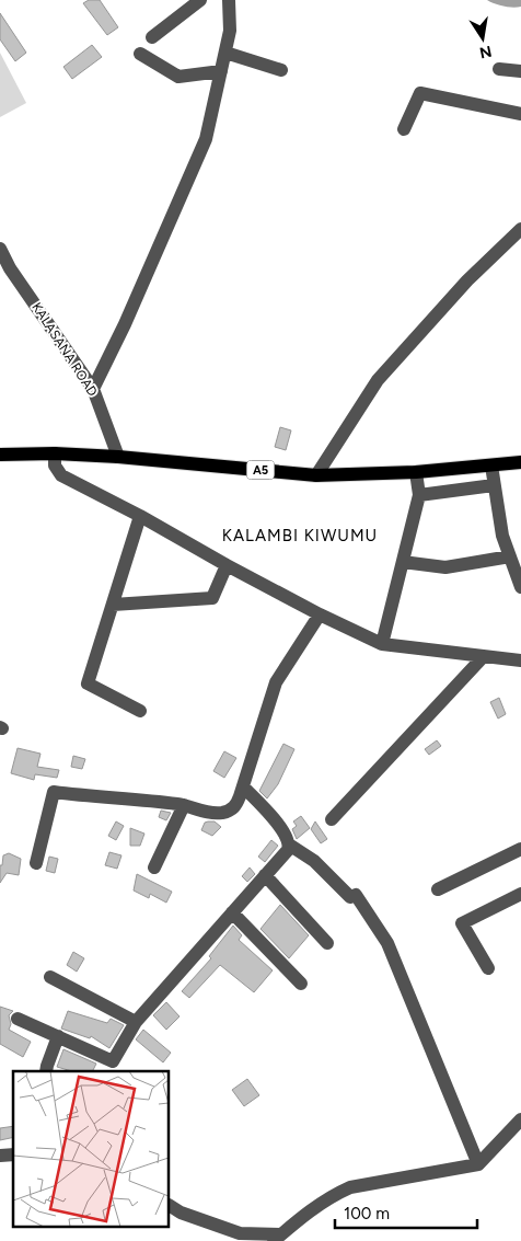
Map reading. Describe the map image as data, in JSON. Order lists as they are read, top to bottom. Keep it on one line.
{"streets":{"main road":["A5"],"street":["KALASANA ROAD"]},"crossings":[["KALASANA ROAD","A5"]],"districts":["KALAMBI KIWUMU"],"scale_bar":"100 m","north":"bottom"}
